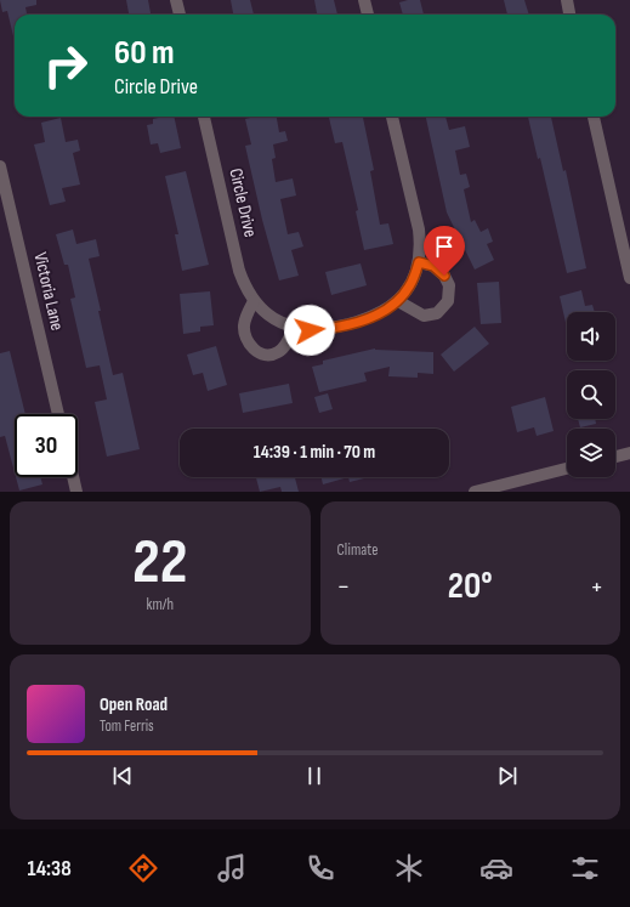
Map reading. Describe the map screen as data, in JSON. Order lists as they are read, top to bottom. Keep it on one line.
{"streets":{"street":["Circle Drive","Victoria Lane"]},"page":{"turn":["60 m","Circle Drive"],"limit":"30","trip":"14:39 · 1 min · 70 m","tile":[["22","km/h"],"Climate"],"heat":["−","20°","+"],"song":["Open Road","Tom Ferris"],"tabs":"14:38"}}
